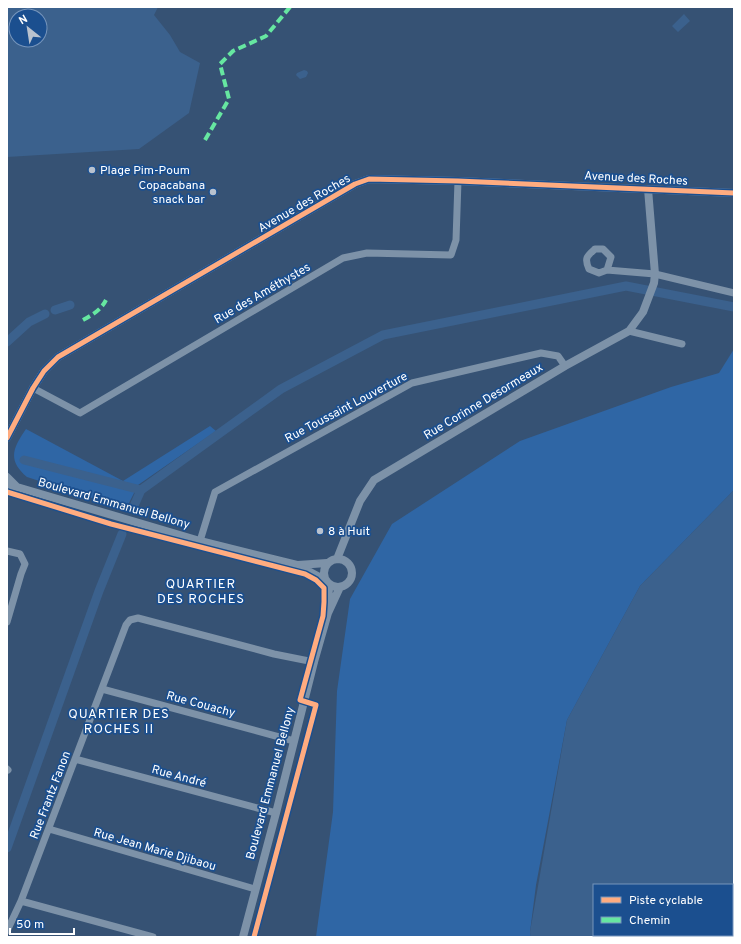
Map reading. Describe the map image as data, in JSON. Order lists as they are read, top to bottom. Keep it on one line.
{"streets":{"street":["Avenue des Roches","Rue des Améthystes","Rue Corinne Desormeaux","Rue Toussaint Louverture","Boulevard Emmanuel Bellony","Rue Couachy","Rue André","Rue Frantz Fanon","Rue Jean Marie Djibaou"]},"crossings":[["Avenue des Roches","Rue des Améthystes"],["Avenue des Roches","Rue Corinne Desormeaux"],["Rue Corinne Desormeaux","Rue Toussaint Louverture"],["Rue Corinne Desormeaux","Boulevard Emmanuel Bellony"],["Rue Toussaint Louverture","Boulevard Emmanuel Bellony"],["Boulevard Emmanuel Bellony","Rue Couachy"],["Boulevard Emmanuel Bellony","Rue André"],["Boulevard Emmanuel Bellony","Rue Frantz Fanon"],["Boulevard Emmanuel Bellony","Rue Jean Marie Djibaou"],["Rue Couachy","Rue Frantz Fanon"],["Rue André","Rue Frantz Fanon"],["Rue Frantz Fanon","Rue Jean Marie Djibaou"]],"districts":["QUARTIER DES ROCHES","QUARTIER DES ROCHES II"],"places":["Plage Pim-Poum","Copacabana snack bar","8 à Huit"],"legend":["Piste cyclable","Chemin"],"scale_bar":"50 m","north":"top left"}
